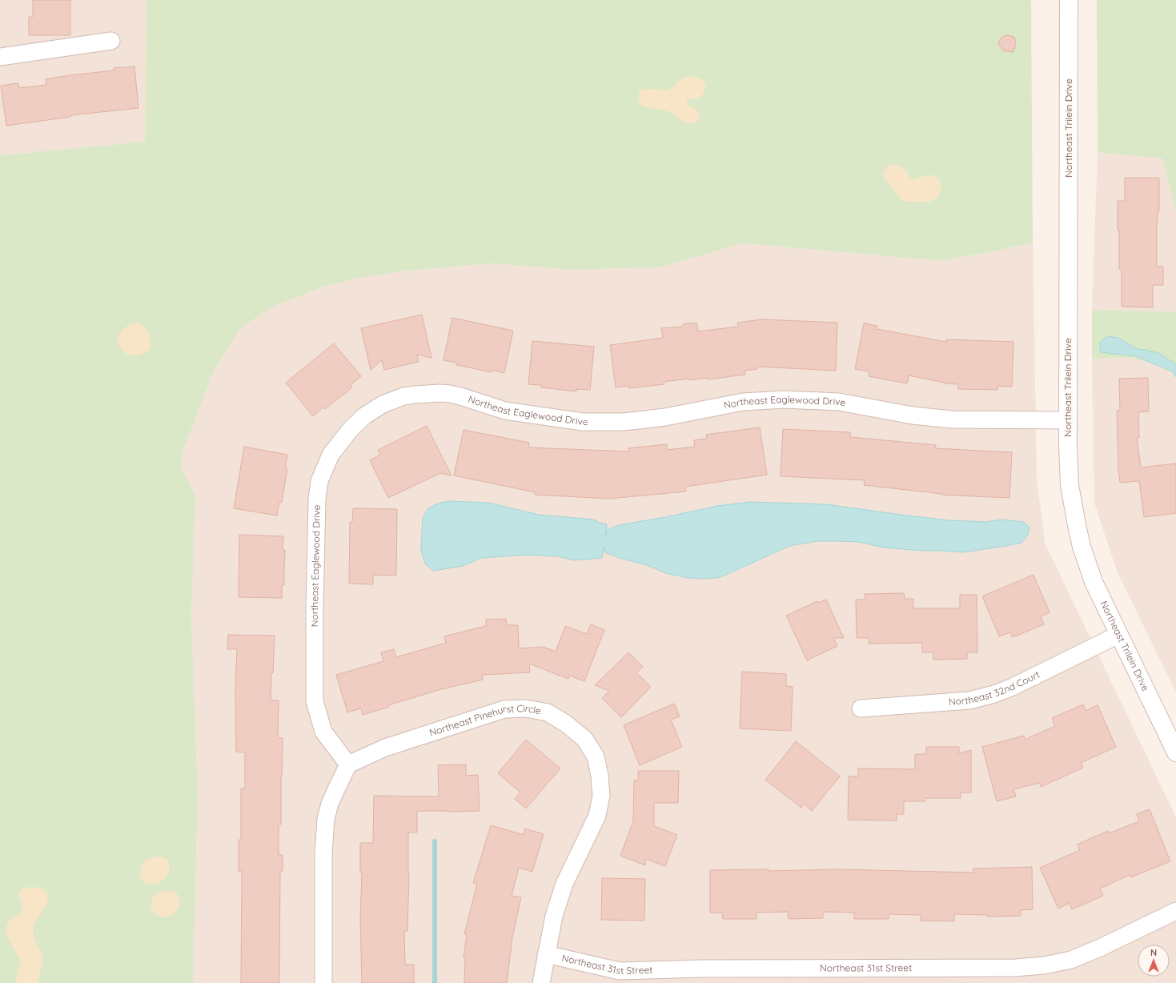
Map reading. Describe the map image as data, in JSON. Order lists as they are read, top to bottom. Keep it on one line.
{"streets":{"street":["Northeast Trilein Drive","Northeast Eaglewood Drive","Northeast 32nd Court","Northeast Pinehurst Circle","Northeast 31st Street"]},"crossings":[["Northeast Trilein Drive","Northeast Eaglewood Drive"],["Northeast Trilein Drive","Northeast 32nd Court"],["Northeast Eaglewood Drive","Northeast Pinehurst Circle"],["Northeast Pinehurst Circle","Northeast 31st Street"]],"north":"top"}
